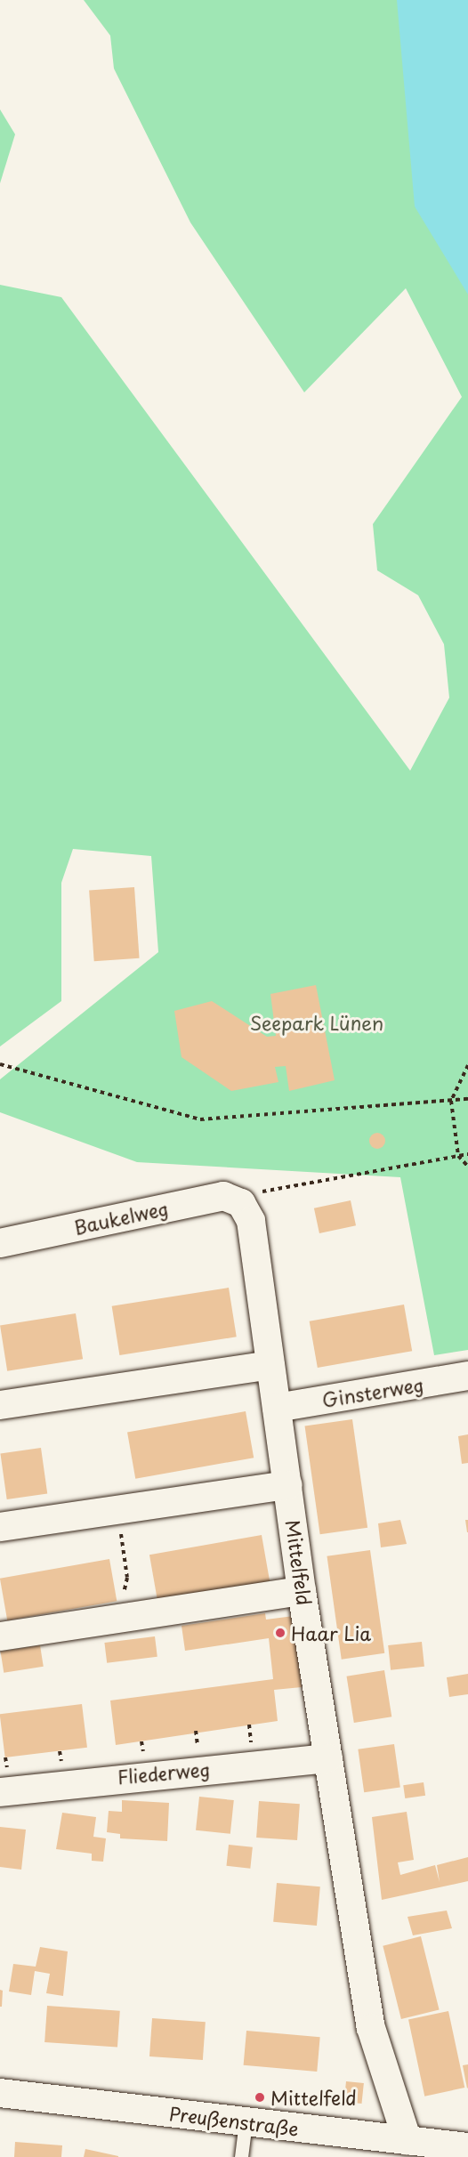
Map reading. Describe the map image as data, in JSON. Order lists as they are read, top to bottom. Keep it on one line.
{"streets":{"street":["Baukelweg","Ginsterweg","Mittelfeld","Fliederweg","Preußenstraße"]},"crossings":[["Baukelweg","Mittelfeld"],["Ginsterweg","Mittelfeld"],["Mittelfeld","Fliederweg"],["Mittelfeld","Preußenstraße"]],"parks":["Seepark Lünen"],"places":["Haar Lia","Mittelfeld"]}
